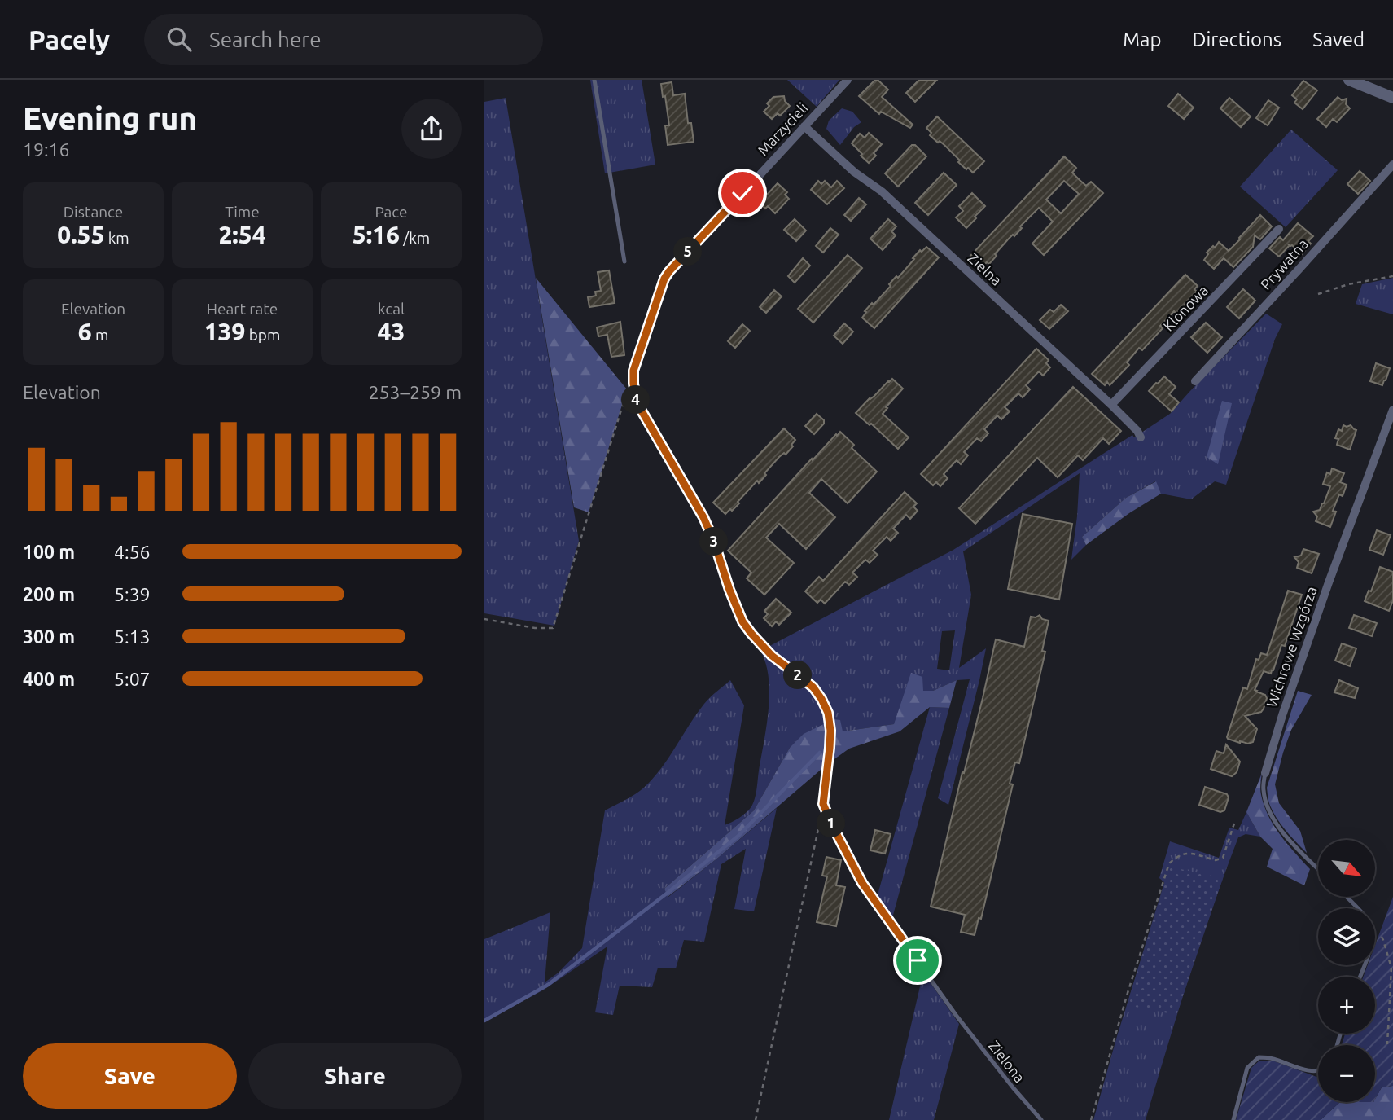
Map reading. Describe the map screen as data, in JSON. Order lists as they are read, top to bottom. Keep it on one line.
{"streets":{"street":["Marzycieli","Prywatna","Zielna","Klonowa","Wichrowe Wzgórza"],"lane":["Zielona"]},"crossings":[["Marzycieli","Zielna"],["Zielna","Klonowa"]],"north":"bottom right","page":{"header":"Pacely","search":"Search here","nav":["Map","Directions","Saved"],"heading":["Evening run","19:16"],"stats":[["Distance","0.55 km"],["Time","2:54"],["Pace","5:16 /km"],["Elevation","6 m"],["Heart rate","139 bpm"],["kcal","43"]],"pins":["5","4","3","2","1"],"chart":["Elevation","253–259 m"],"list":[{"name":"100 m","note":"4:56"},{"name":"200 m","note":"5:39"},{"name":"300 m","note":"5:13"},{"name":"400 m","note":"5:07"}],"map_buttons":["+","−"],"buttons":["Save","Share"]}}
